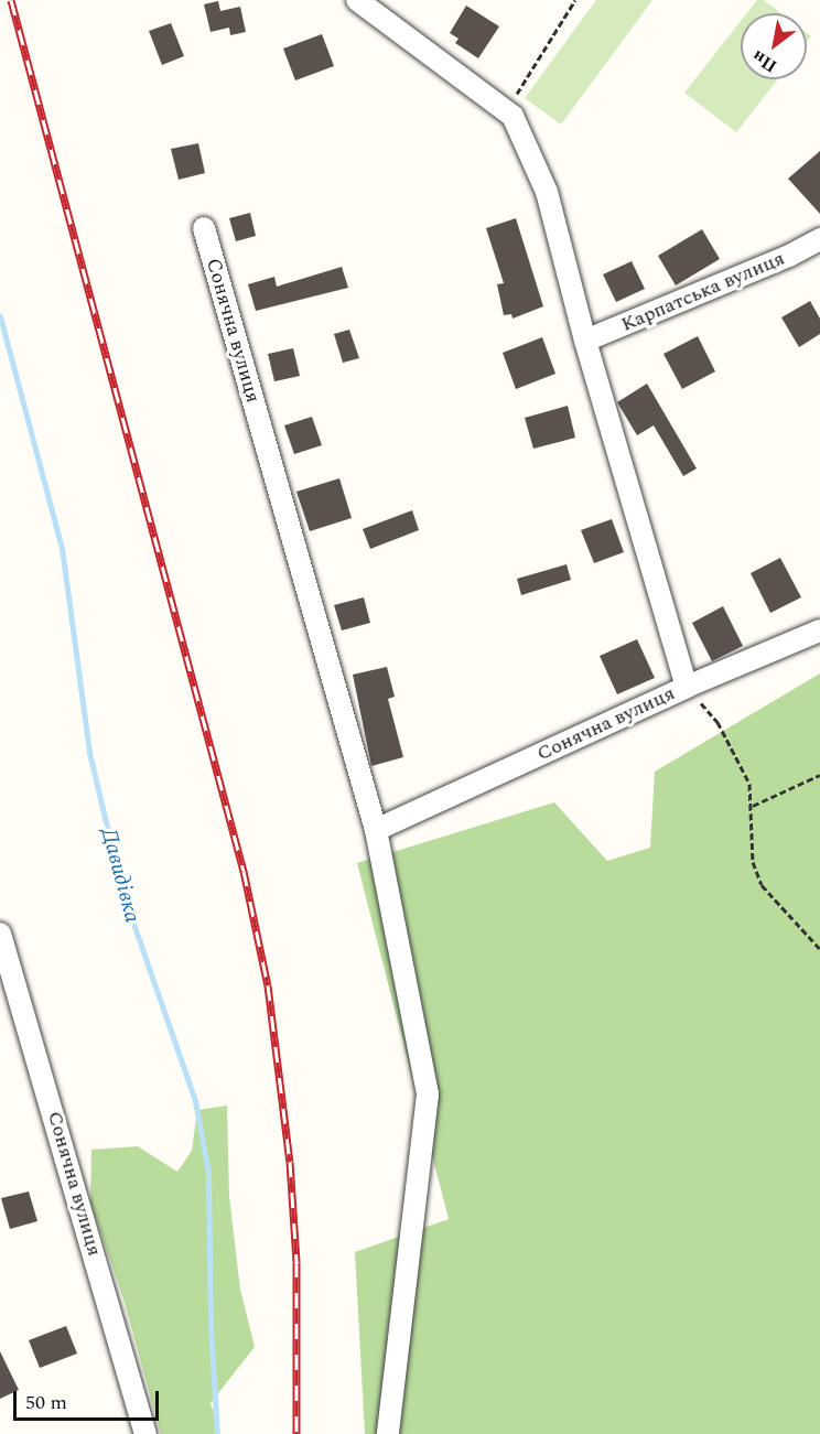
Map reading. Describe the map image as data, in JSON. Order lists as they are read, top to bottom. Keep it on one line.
{"streets":{"street":["Карпатська вулиця","Сонячна вулиця"]},"crossings":[["Карпатська вулиця","Сонячна вулиця"]],"water":["Давидівка"],"scale_bar":"50 m","north":"bottom left"}
